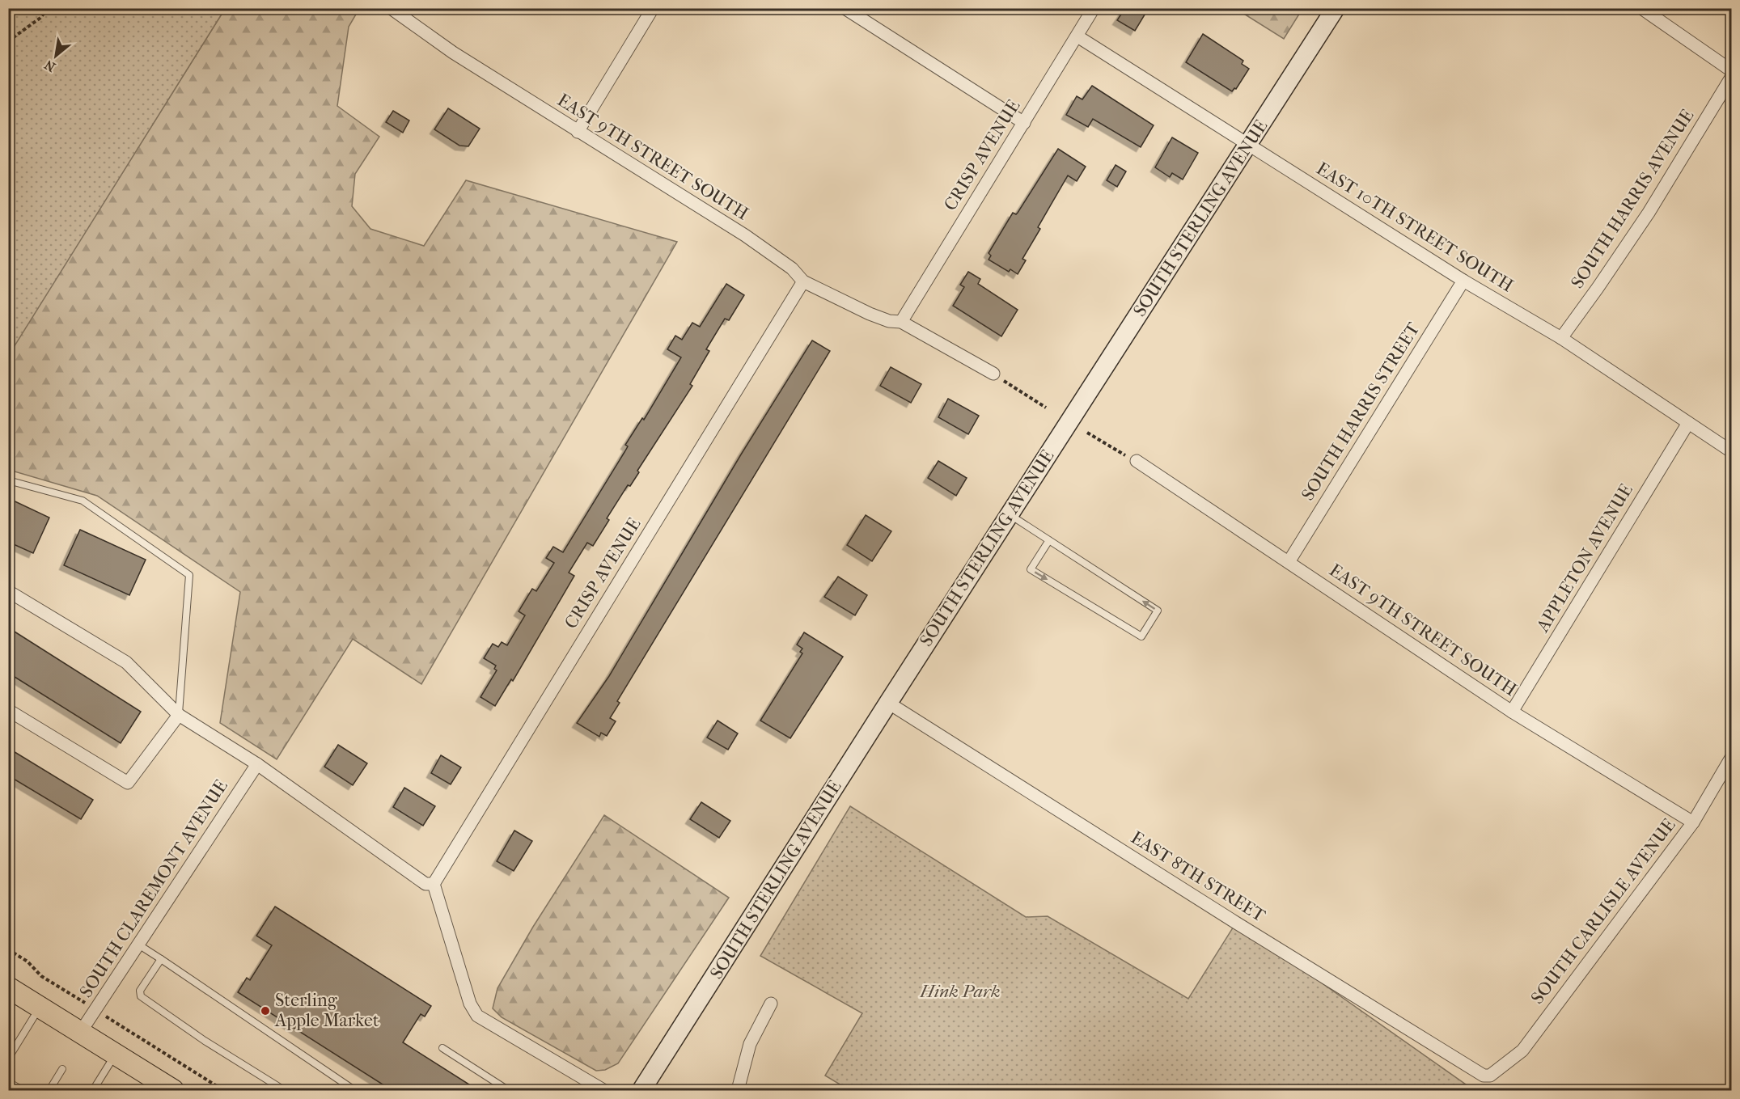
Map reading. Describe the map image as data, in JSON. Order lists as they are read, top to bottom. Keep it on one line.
{"streets":{"main road":["SOUTH STERLING AVENUE"],"street":["CRISP AVENUE","EAST 9TH STREET SOUTH","SOUTH HARRIS AVENUE","EAST 10TH STREET SOUTH","SOUTH HARRIS STREET","APPLETON AVENUE","EAST 8TH STREET","SOUTH CLAREMONT AVENUE","SOUTH CARLISLE AVENUE"]},"crossings":[["CRISP AVENUE","EAST 9TH STREET SOUTH"],["CRISP AVENUE","EAST 10TH STREET SOUTH"],["EAST 9TH STREET SOUTH","SOUTH HARRIS STREET"],["EAST 9TH STREET SOUTH","APPLETON AVENUE"],["EAST 9TH STREET SOUTH","SOUTH CARLISLE AVENUE"],["SOUTH HARRIS AVENUE","EAST 10TH STREET SOUTH"],["SOUTH STERLING AVENUE","EAST 10TH STREET SOUTH"],["SOUTH STERLING AVENUE","EAST 8TH STREET"],["EAST 10TH STREET SOUTH","SOUTH HARRIS STREET"],["EAST 10TH STREET SOUTH","APPLETON AVENUE"],["EAST 8TH STREET","SOUTH CARLISLE AVENUE"]],"parks":["Hink Park"],"places":["Sterling Apple Market"],"north":"bottom left"}
